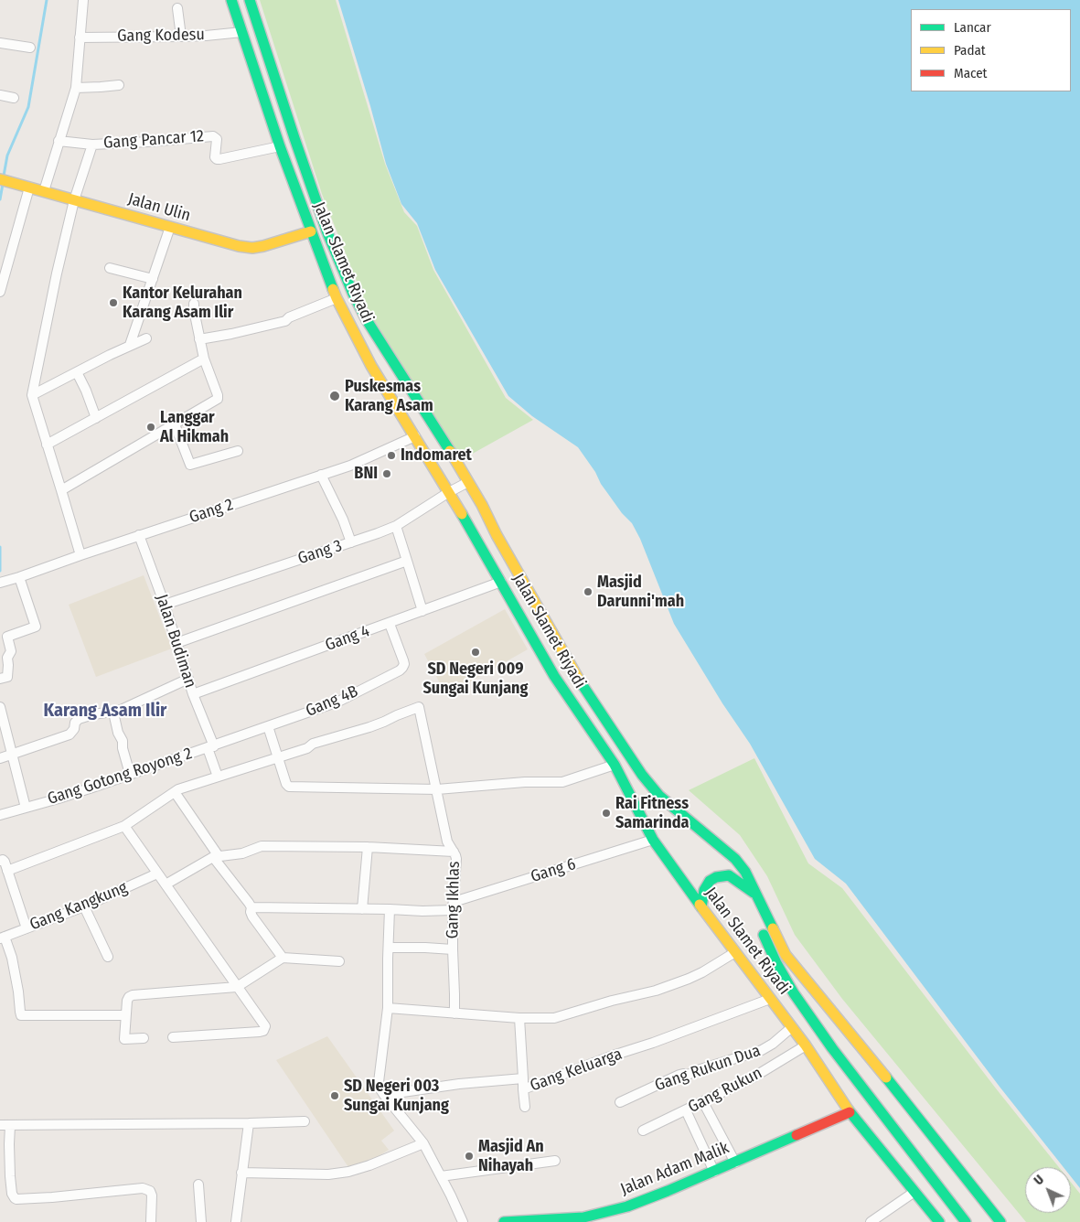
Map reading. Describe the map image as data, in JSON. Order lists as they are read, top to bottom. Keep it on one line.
{"streets":{"main road":["Jalan Ulin","Jalan Slamet Riyadi","Jalan Adam Malik"],"street":["Gang Kodesu","Gang Pancar 12","Gang 2","Gang 3","Gang 4","Jalan Budiman","Gang 4B","Gang Gotong Royong 2","Gang 6","Gang Ikhlas","Gang Kangkung","Gang Rukun Dua","Gang Keluarga","Gang Rukun"]},"crossings":[["Gang Kodesu","Jalan Slamet Riyadi"],["Gang Pancar 12","Jalan Slamet Riyadi"],["Jalan Ulin","Jalan Slamet Riyadi"],["Jalan Slamet Riyadi","Gang 2"],["Jalan Slamet Riyadi","Gang 3"],["Jalan Slamet Riyadi","Gang 4"],["Jalan Slamet Riyadi","Gang 6"],["Jalan Slamet Riyadi","Gang Rukun Dua"],["Jalan Slamet Riyadi","Gang Keluarga"],["Jalan Slamet Riyadi","Gang Rukun"],["Jalan Slamet Riyadi","Jalan Adam Malik"],["Gang 2","Jalan Budiman"],["Gang 3","Jalan Budiman"],["Gang 4","Jalan Budiman"],["Gang 4","Gang 4B"],["Jalan Budiman","Gang 4B"],["Jalan Budiman","Gang Gotong Royong 2"],["Gang 4B","Gang Gotong Royong 2"],["Gang 6","Gang Ikhlas"]],"districts":["Karang Asam Ilir"],"places":["Kantor Kelurahan Karang Asam Ilir","Puskesmas Karang Asam","Langgar Al Hikmah","Indomaret","BNI","Masjid Darunni'mah","SD Negeri 009 Sungai Kunjang","Rai Fitness Samarinda","SD Negeri 003 Sungai Kunjang","Masjid An Nihayah"],"legend":["Lancar","Padat","Macet"],"north":"top left"}
